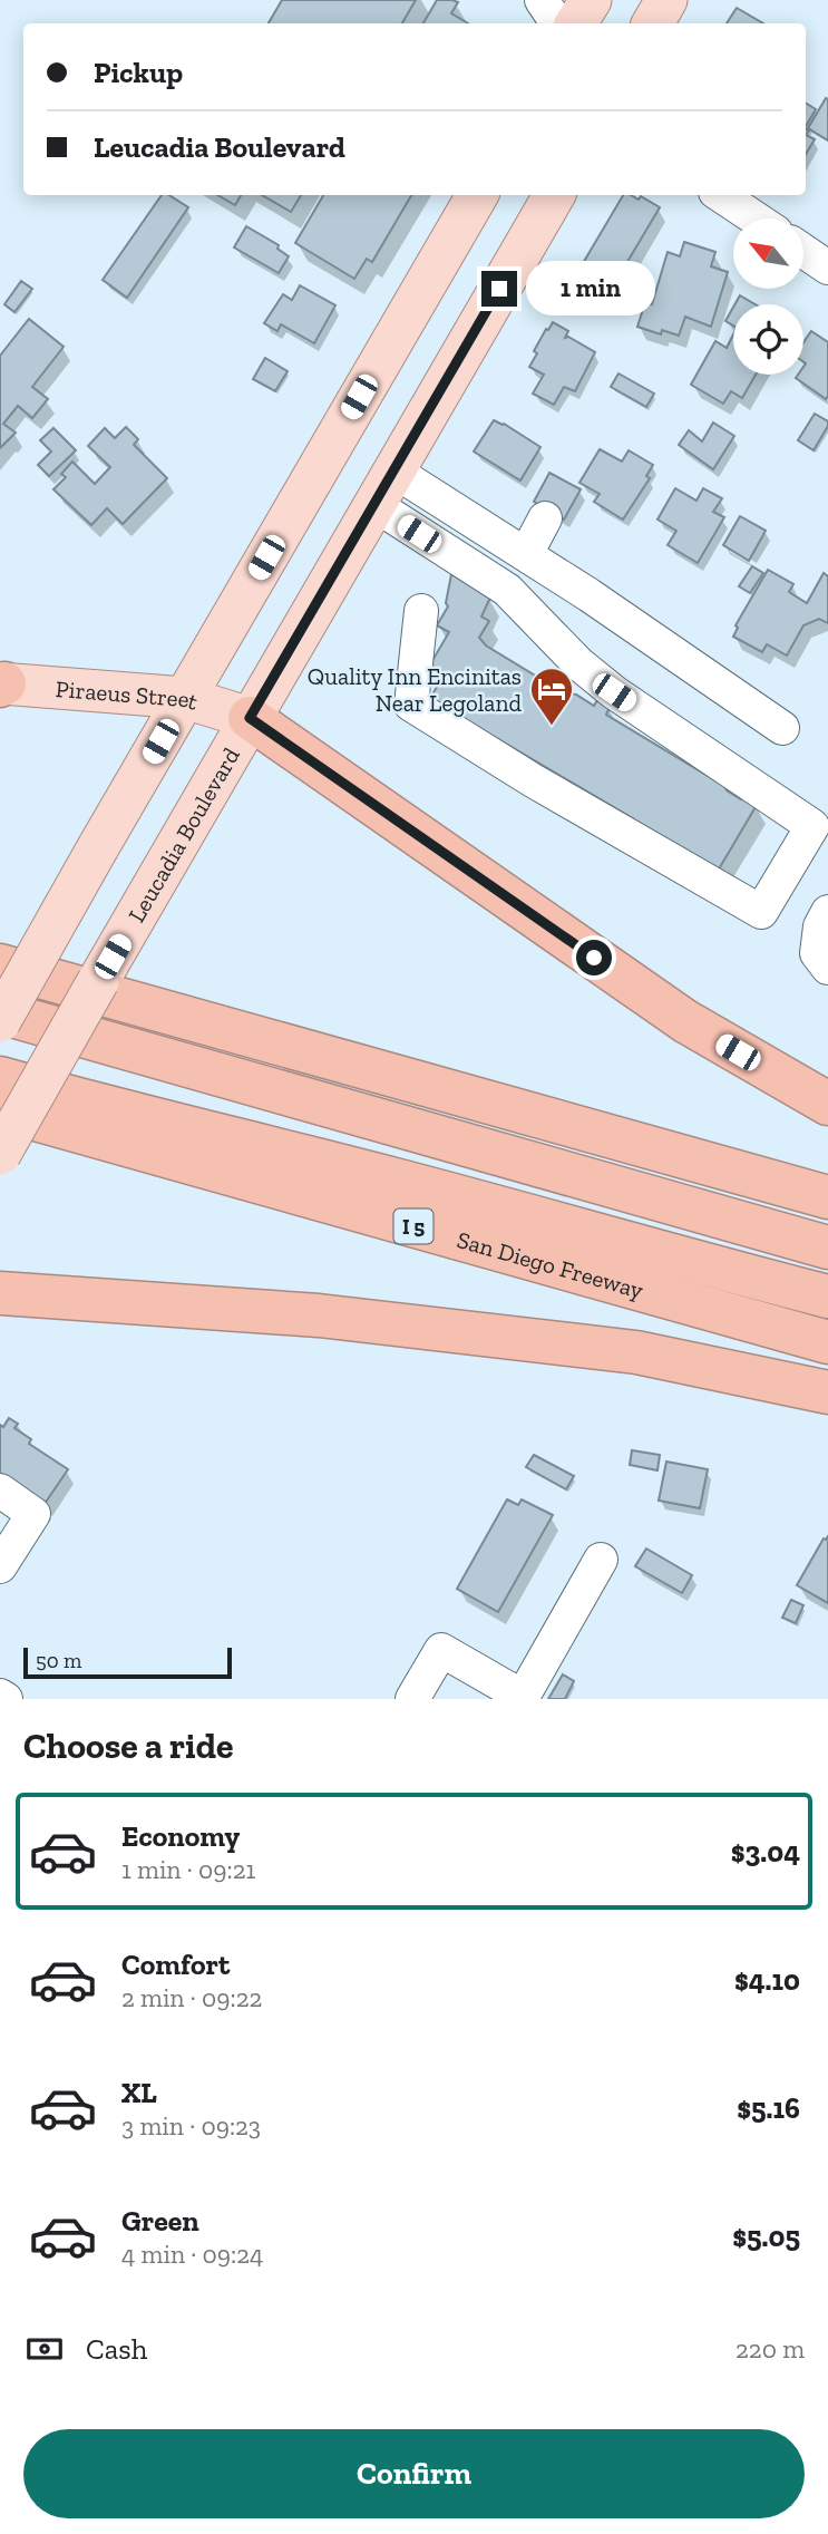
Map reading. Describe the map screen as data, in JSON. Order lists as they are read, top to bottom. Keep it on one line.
{"streets":{"highway":["I 5","San Diego Freeway"],"main road":["Piraeus Street","Leucadia Boulevard"]},"crossings":[["Piraeus Street","Leucadia Boulevard"]],"places":{"hotel":["Quality Inn Encinitas Near Legoland"]},"scale_bar":"50 m","north":"top left","page":{"banner":["Pickup","Leucadia Boulevard"],"bubble":"1 min","scale":"50 m","heading":"Choose a ride","list":[{"name":"Economy","note":"1 min · 09:21","value":"$3.04"},{"name":"Comfort","note":"2 min · 09:22","value":"$4.10"},{"name":"XL","note":"3 min · 09:23","value":"$5.16"},{"name":"Green","note":"4 min · 09:24","value":"$5.05"}],"pay":["Cash","220 m"],"buttons":"Confirm"}}
